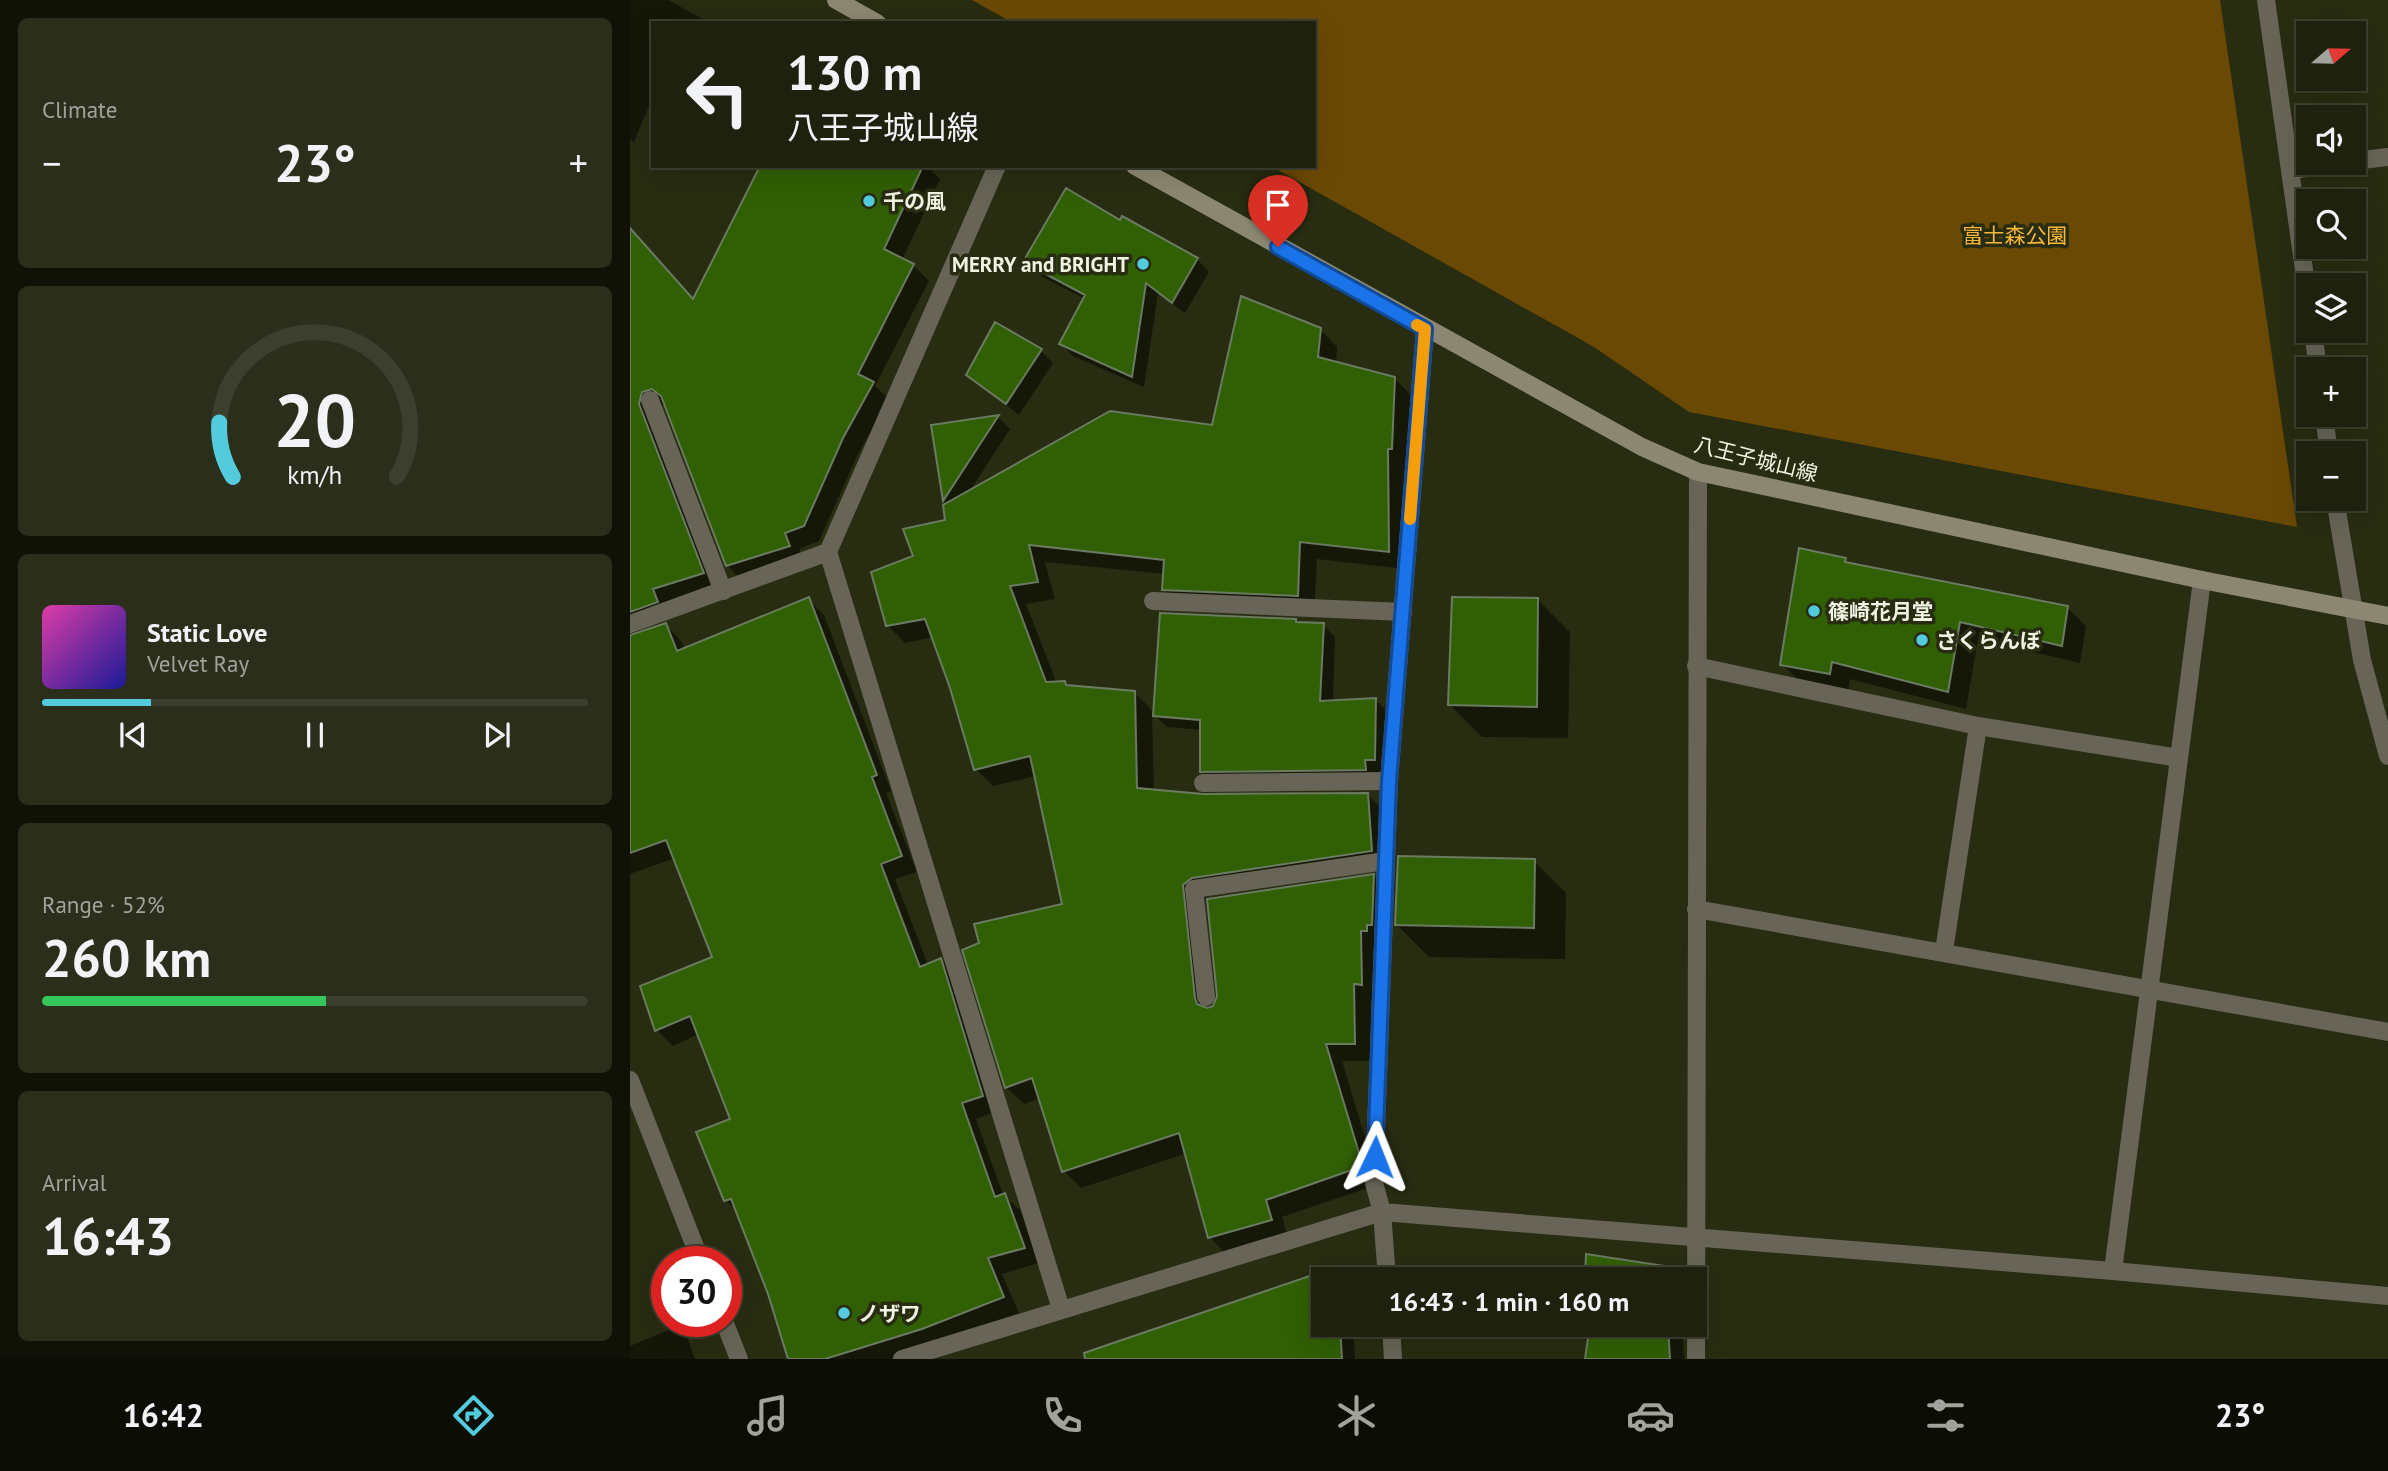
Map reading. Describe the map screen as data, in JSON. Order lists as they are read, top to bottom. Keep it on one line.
{"streets":{"main road":["八王子城山線"]},"parks":["富士森公園"],"places":["千の風","MERRY and BRIGHT","篠崎花月堂","さくらんぼ","ノザワ"],"north":"right","page":{"tile":["Climate",["Range · 52%","260 km"],["Arrival","16:43"]],"map_buttons":["+","−"],"turn":["130 m","八王子城山線"],"heat":["−","23°","+"],"song":["Static Love","Velvet Ray"],"limit":"30","trip":"16:43 · 1 min · 160 m","tabs":["16:42","23°"],"gauge":["20","km/h"]}}
